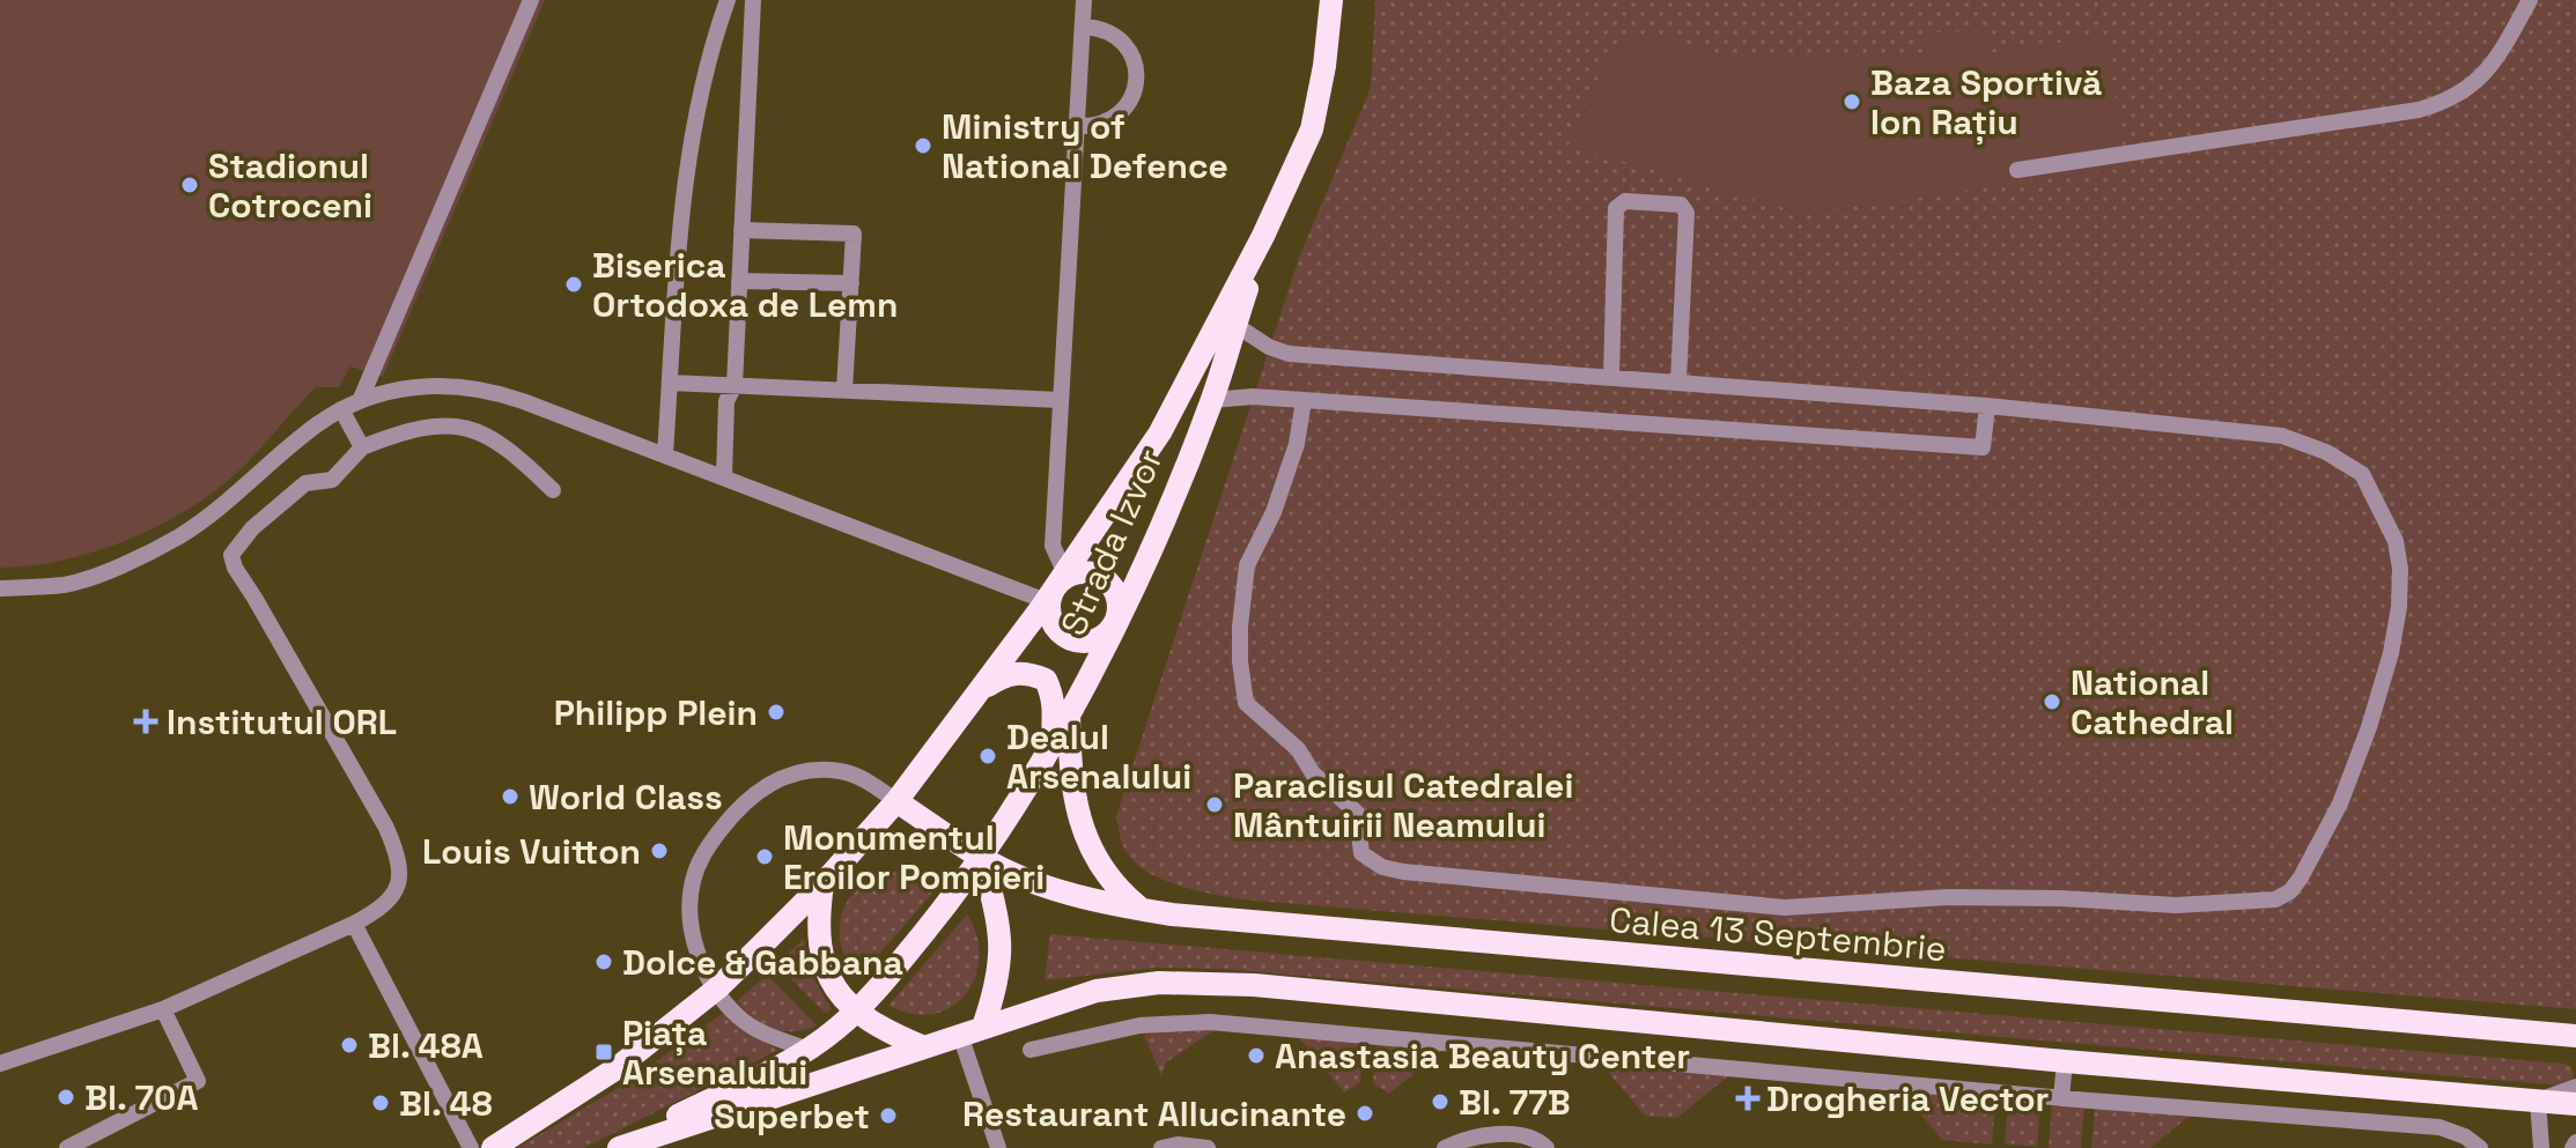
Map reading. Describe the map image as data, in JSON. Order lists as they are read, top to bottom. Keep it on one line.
{"streets":{"main road":["Strada Izvor","Calea 13 Septembrie"]},"crossings":[["Strada Izvor","Calea 13 Septembrie"]],"places":{"other":["Baza Sportivă Ion Rațiu","Ministry of National Defence","Stadionul Cotroceni","Biserica Ortodoxa de Lemn","National Cathedral","Philipp Plein","Dealul Arsenalului","World Class","Paraclisul Catedralei Mântuirii Neamului","Louis Vuitton","Monumentul Eroilor Pompieri","Dolce & Gabbana","Bl. 48A","Anastasia Beauty Center","Bl. 70A","Bl. 77B","Bl. 48","Restaurant Allucinante","Superbet"],"health":["Institutul ORL","Drogheria Vector"],"transit":["Piața Arsenalului"]}}
